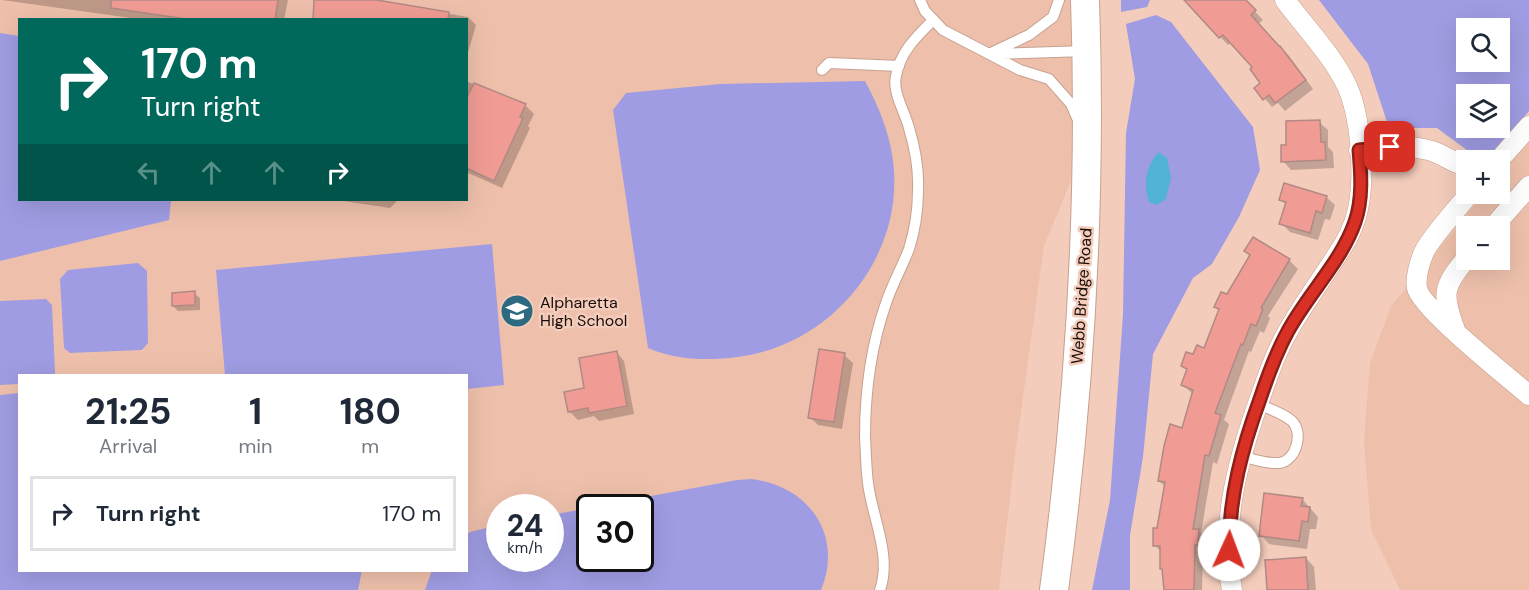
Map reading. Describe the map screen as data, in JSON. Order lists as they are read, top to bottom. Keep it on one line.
{"streets":{"street":["Webb Bridge Road"]},"places":{"school or university":["Alpharetta High School"]},"page":{"map_buttons":["+","−"],"turn":["170 m","Turn right"],"eta":["21:25","Arrival","1","min","180","m"],"list":[{"name":"Turn right","value":"170 m"}],"speed":"24 km/h","limit":"30"}}
